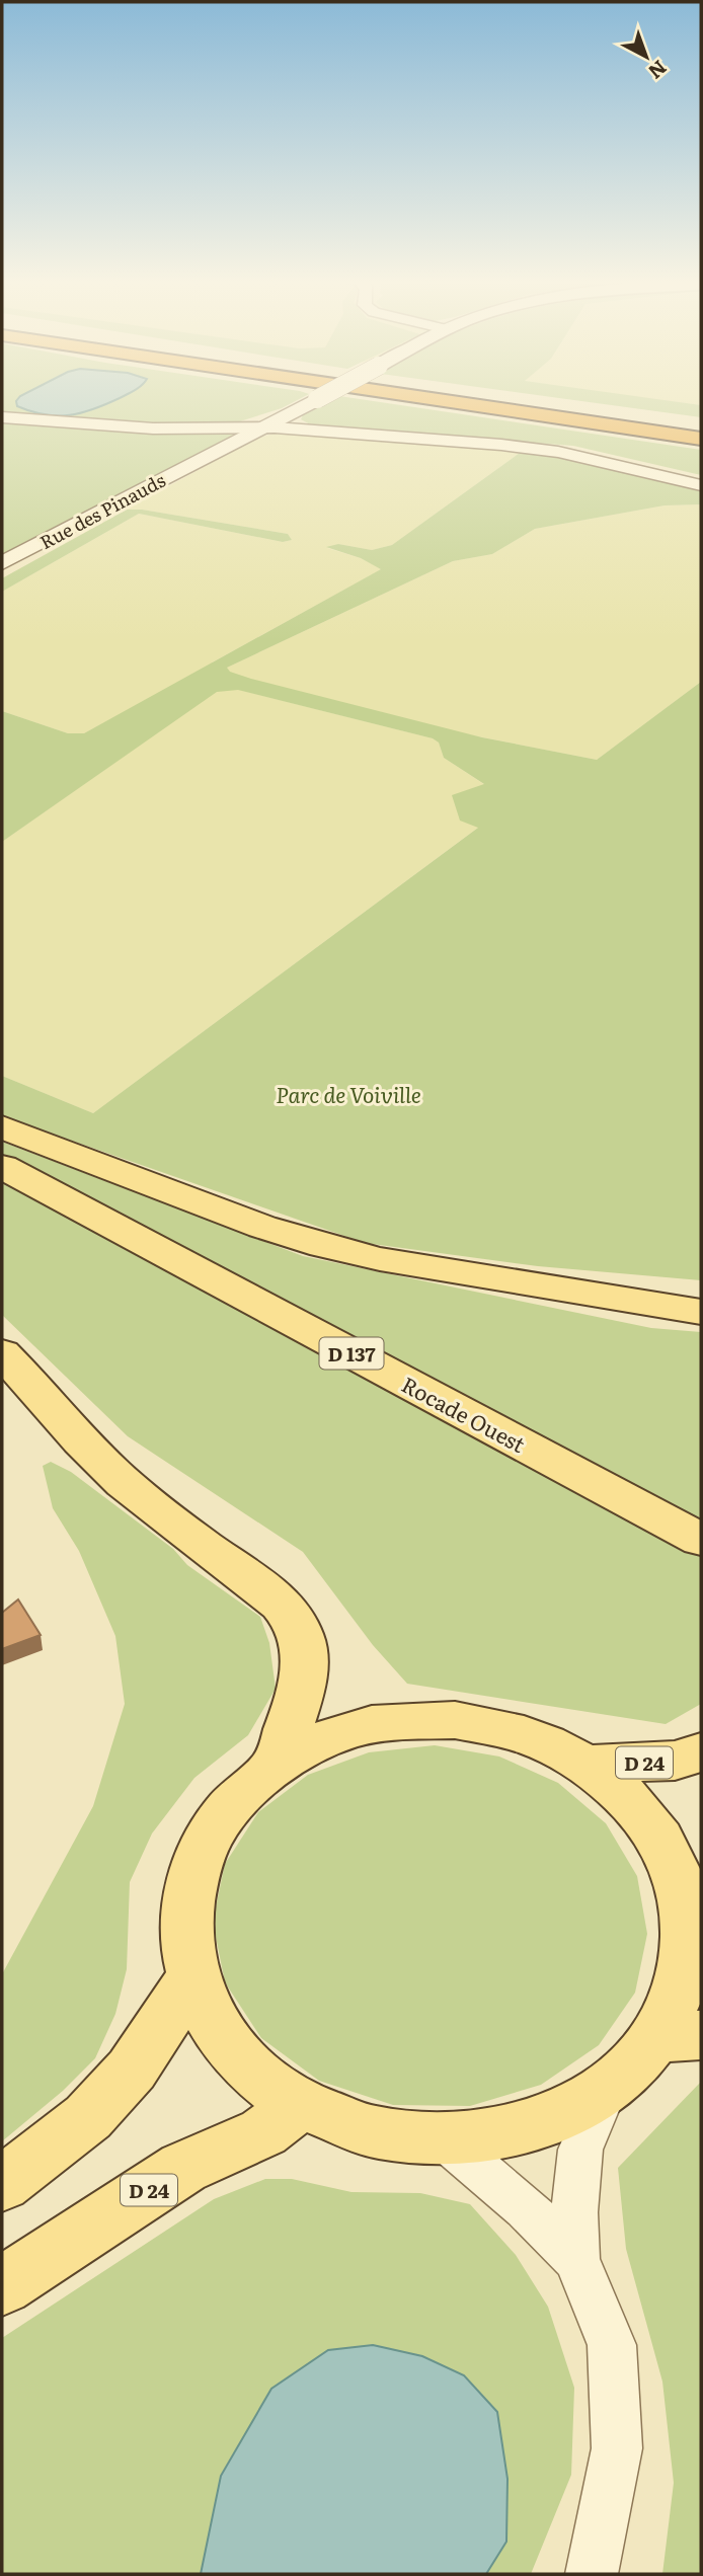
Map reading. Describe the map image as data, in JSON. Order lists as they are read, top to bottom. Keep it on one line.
{"streets":{"main road":["D 137","Rocade Ouest","D 24"],"street":["Rue des Pinauds"]},"parks":["Parc de Voiville"],"north":"bottom right"}
